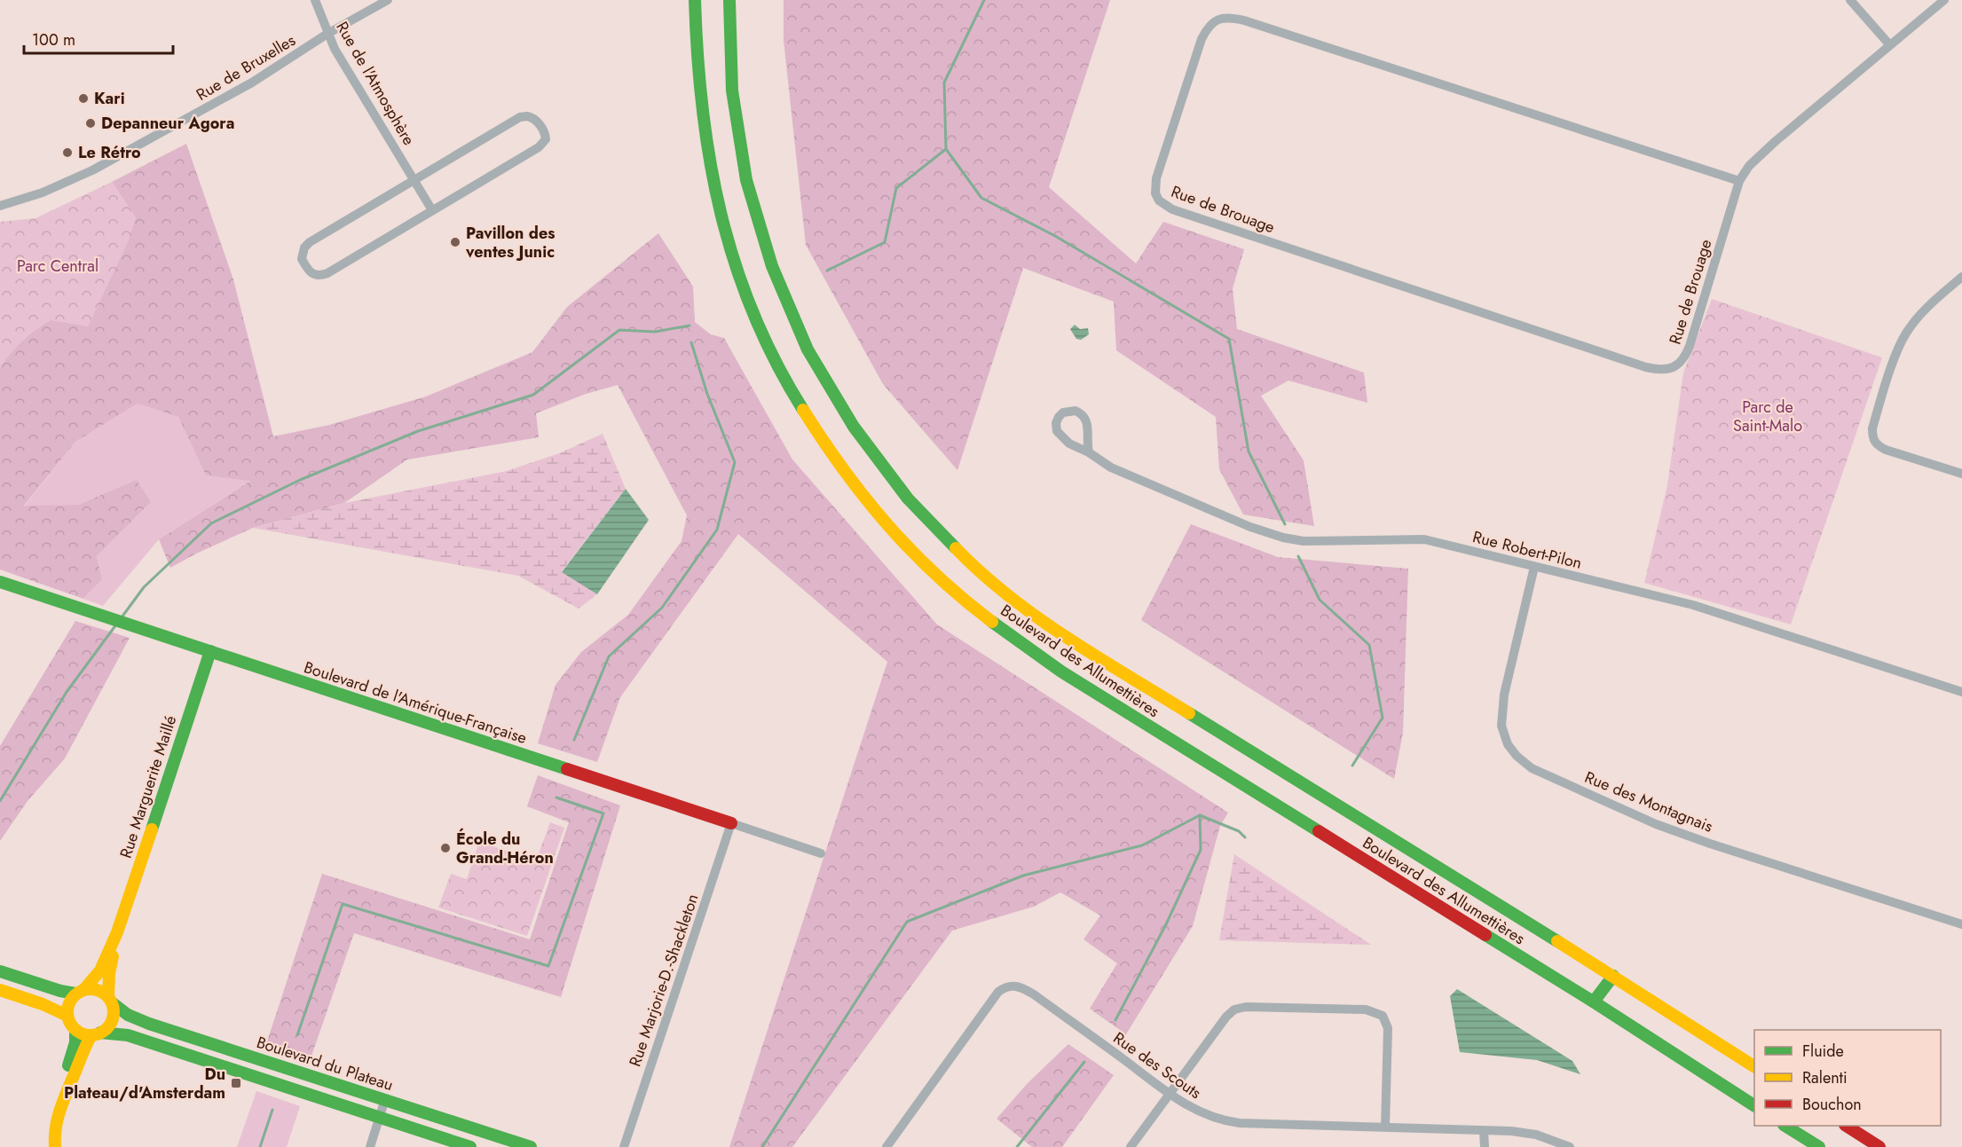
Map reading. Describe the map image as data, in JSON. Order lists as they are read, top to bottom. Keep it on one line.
{"streets":{"main road":["Boulevard des Allumettières","Boulevard de l'Amérique-Française","Rue Marguerite Maillé","Boulevard du Plateau"],"street":["Rue de Bruxelles","Rue de l'Atmosphère","Rue de Brouage","Rue Robert-Pilon","Rue des Montagnais","Rue Marjorie-D.-Shackleton","Rue des Scouts"]},"crossings":[["Rue de Bruxelles","Rue de l'Atmosphère"],["Rue Robert-Pilon","Rue des Montagnais"],["Boulevard de l'Amérique-Française","Rue Marguerite Maillé"],["Boulevard de l'Amérique-Française","Rue Marjorie-D.-Shackleton"],["Rue Marguerite Maillé","Boulevard du Plateau"]],"parks":["Parc Central","Parc de Saint-Malo"],"places":{"other":["Kari","Depanneur Agora","Le Rétro","Pavillon des ventes Junic","École du Grand-Héron"],"transit":["Du Plateau/d'Amsterdam"]},"legend":["Fluide","Ralenti","Bouchon"],"scale_bar":"100 m"}
